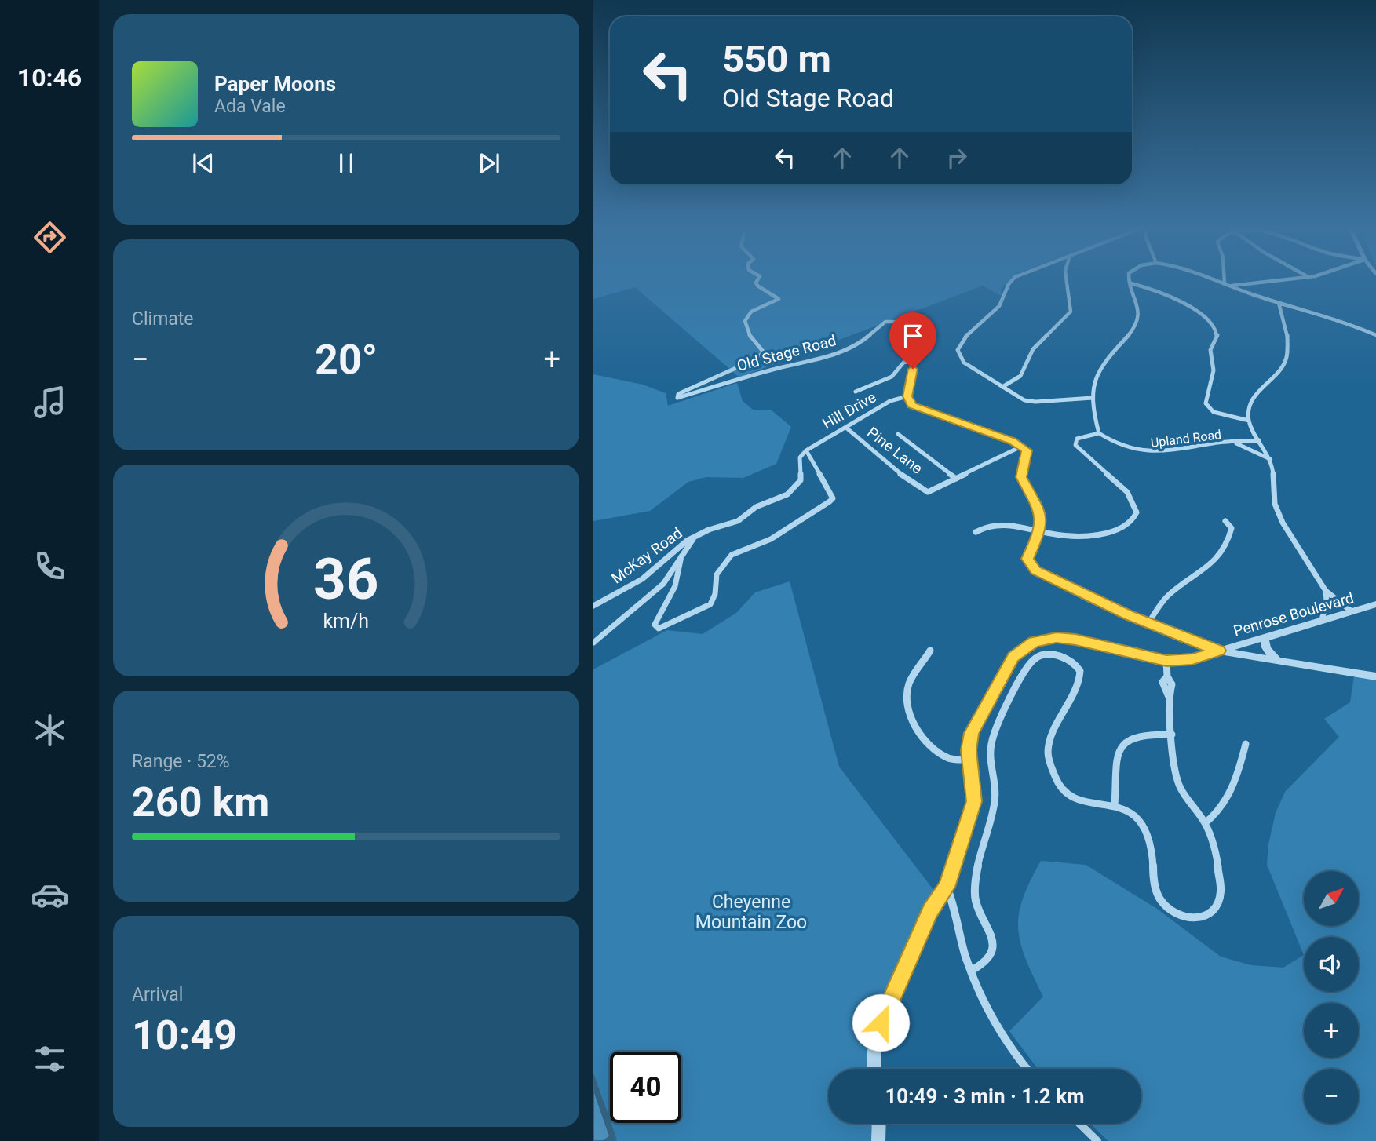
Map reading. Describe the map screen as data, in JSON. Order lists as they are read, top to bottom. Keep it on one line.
{"streets":{"street":["Old Stage Road","Hill Drive","Upland Road","Pine Lane","McKay Road","Penrose Boulevard"]},"crossings":[["Old Stage Road","Hill Drive"],["Hill Drive","Pine Lane"],["Hill Drive","McKay Road"]],"parks":["Cheyenne Mountain Zoo"],"north":"top right","page":{"tabs":"10:46","turn":["550 m","Old Stage Road"],"song":["Paper Moons","Ada Vale"],"tile":["Climate",["Range · 52%","260 km"],["Arrival","10:49"]],"heat":["−","20°","+"],"map_buttons":["+","−"],"limit":"40","trip":"10:49 · 3 min · 1.2 km","gauge":["36","km/h"]}}
